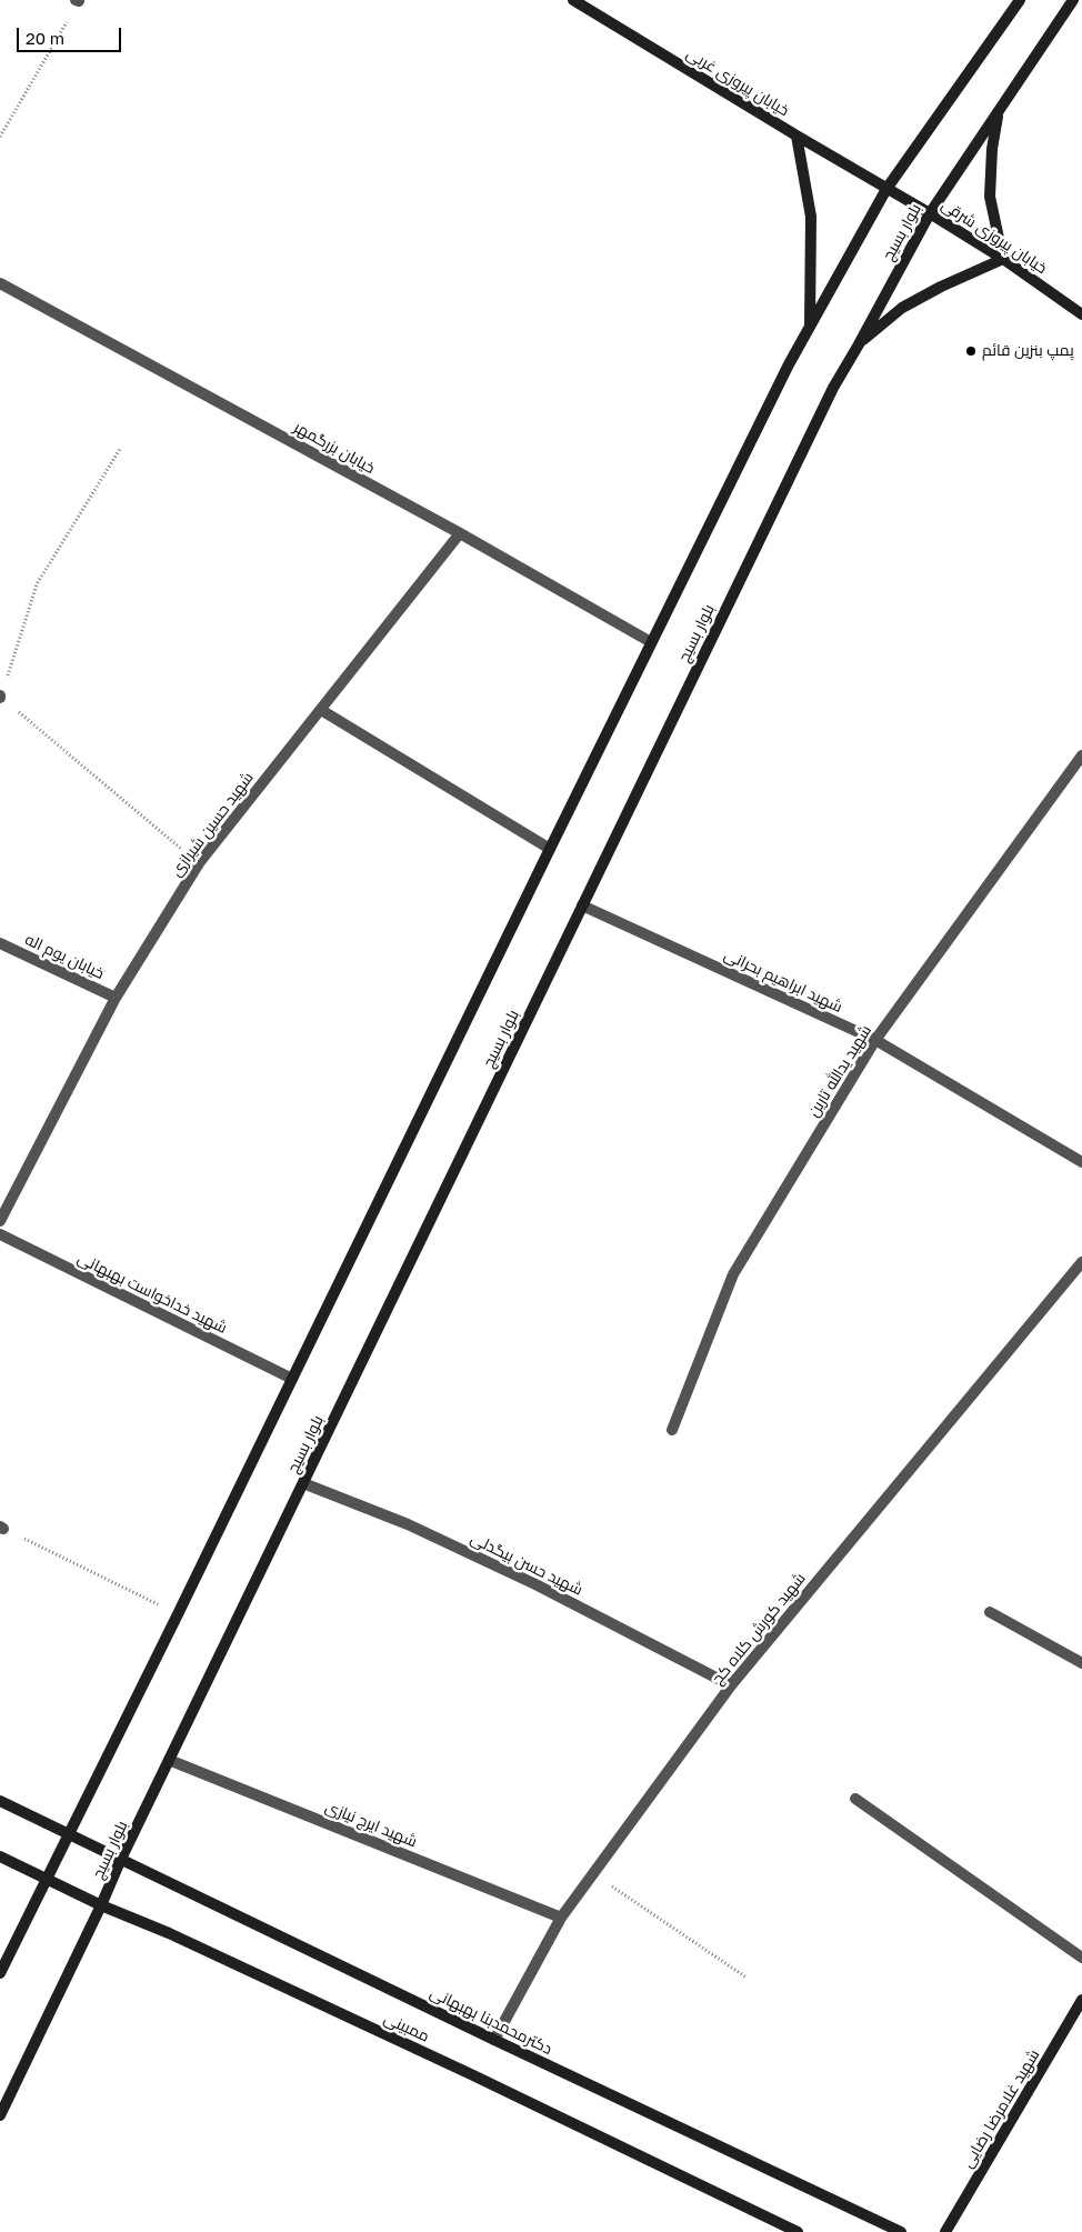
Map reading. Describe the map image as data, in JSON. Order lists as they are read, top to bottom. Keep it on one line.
{"streets":{"main road":["خیابان پیروزی غربی","بلوار بسیج","خیابان پیروزی شرقی","دکترمحمدبنا بهبهانی","ممبینی","شهید غلامرضا رضایی"],"street":["خیابان بزرگمهر","شهید حسین شیرازی","خیابان یوم اله","شهید ابراهیم بحرانی","شهید یدالله تارین","شهید خداخواست بهبهانی","شهید حسن بیگدلی","شهید کورش کلاه کج","شهید ایرج نیازی"]},"crossings":[["خیابان پیروزی غربی","خیابان پیروزی شرقی"],["بلوار بسیج","خیابان پیروزی شرقی"],["بلوار بسیج","شهید ابراهیم بحرانی"],["بلوار بسیج","شهید حسن بیگدلی"],["بلوار بسیج","شهید ایرج نیازی"],["بلوار بسیج","دکترمحمدبنا بهبهانی"],["بلوار بسیج","ممبینی"],["خیابان بزرگمهر","شهید حسین شیرازی"],["شهید حسین شیرازی","خیابان یوم اله"],["شهید ابراهیم بحرانی","شهید یدالله تارین"],["شهید حسن بیگدلی","شهید کورش کلاه کج"],["شهید کورش کلاه کج","شهید ایرج نیازی"],["شهید کورش کلاه کج","دکترمحمدبنا بهبهانی"]],"places":["پمپ بنزین قائم"],"scale_bar":"20 m"}
